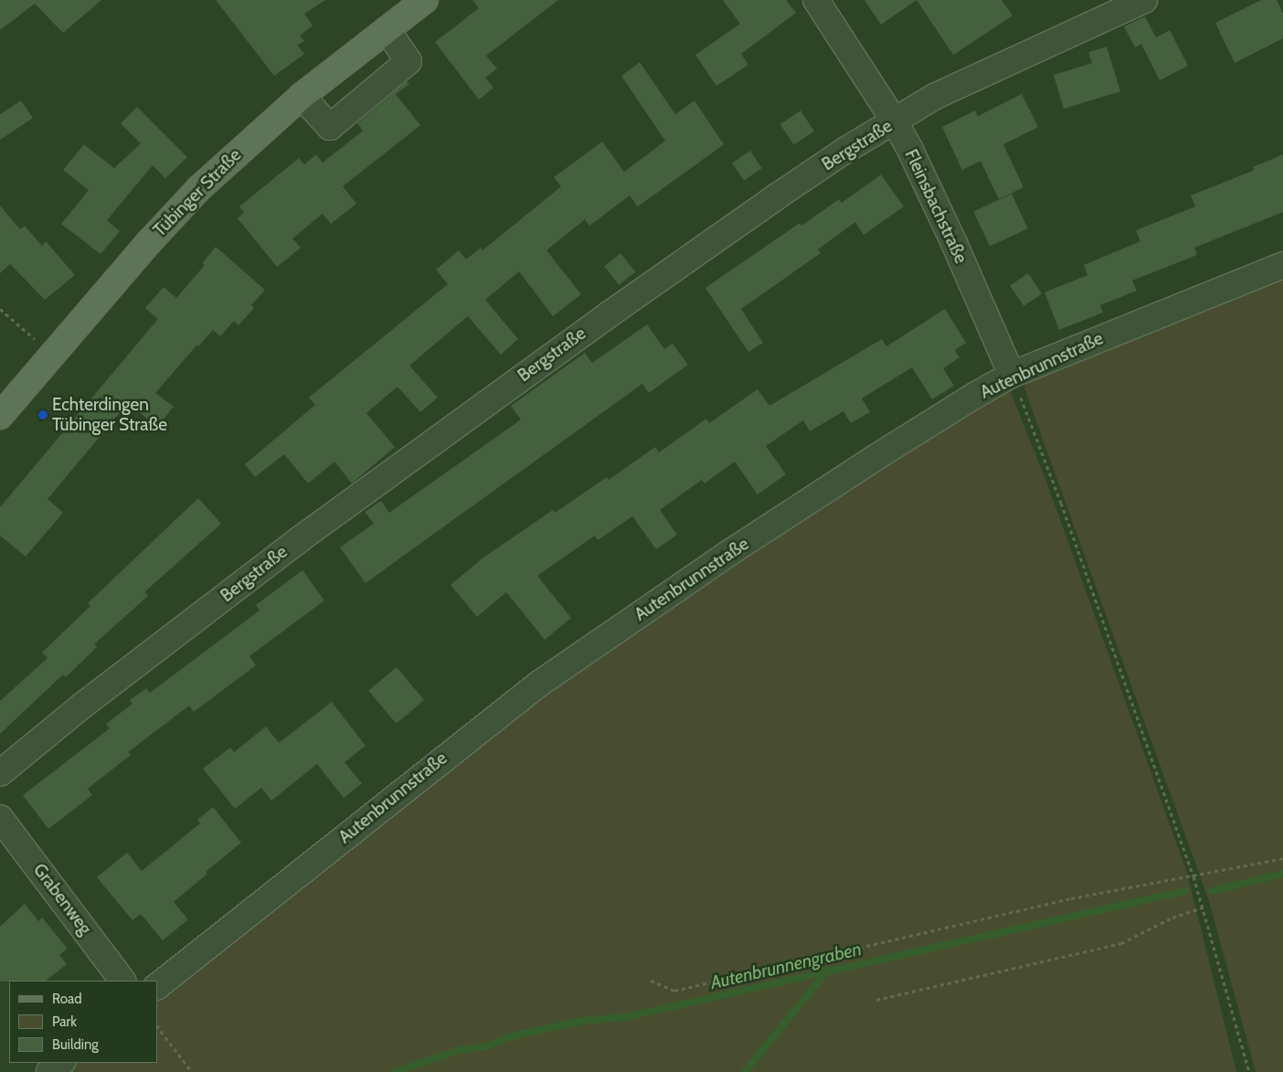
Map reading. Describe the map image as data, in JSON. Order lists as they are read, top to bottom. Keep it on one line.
{"streets":{"main road":["Tübinger Straße"],"street":["Bergstraße","Fleinsbachstraße","Autenbrunnstraße","Grabenweg"]},"crossings":[["Bergstraße","Fleinsbachstraße"],["Fleinsbachstraße","Autenbrunnstraße"]],"water":["Autenbrunnengraben"],"places":["Echterdingen Tübinger Straße"],"legend":["Road","Park","Building"]}
